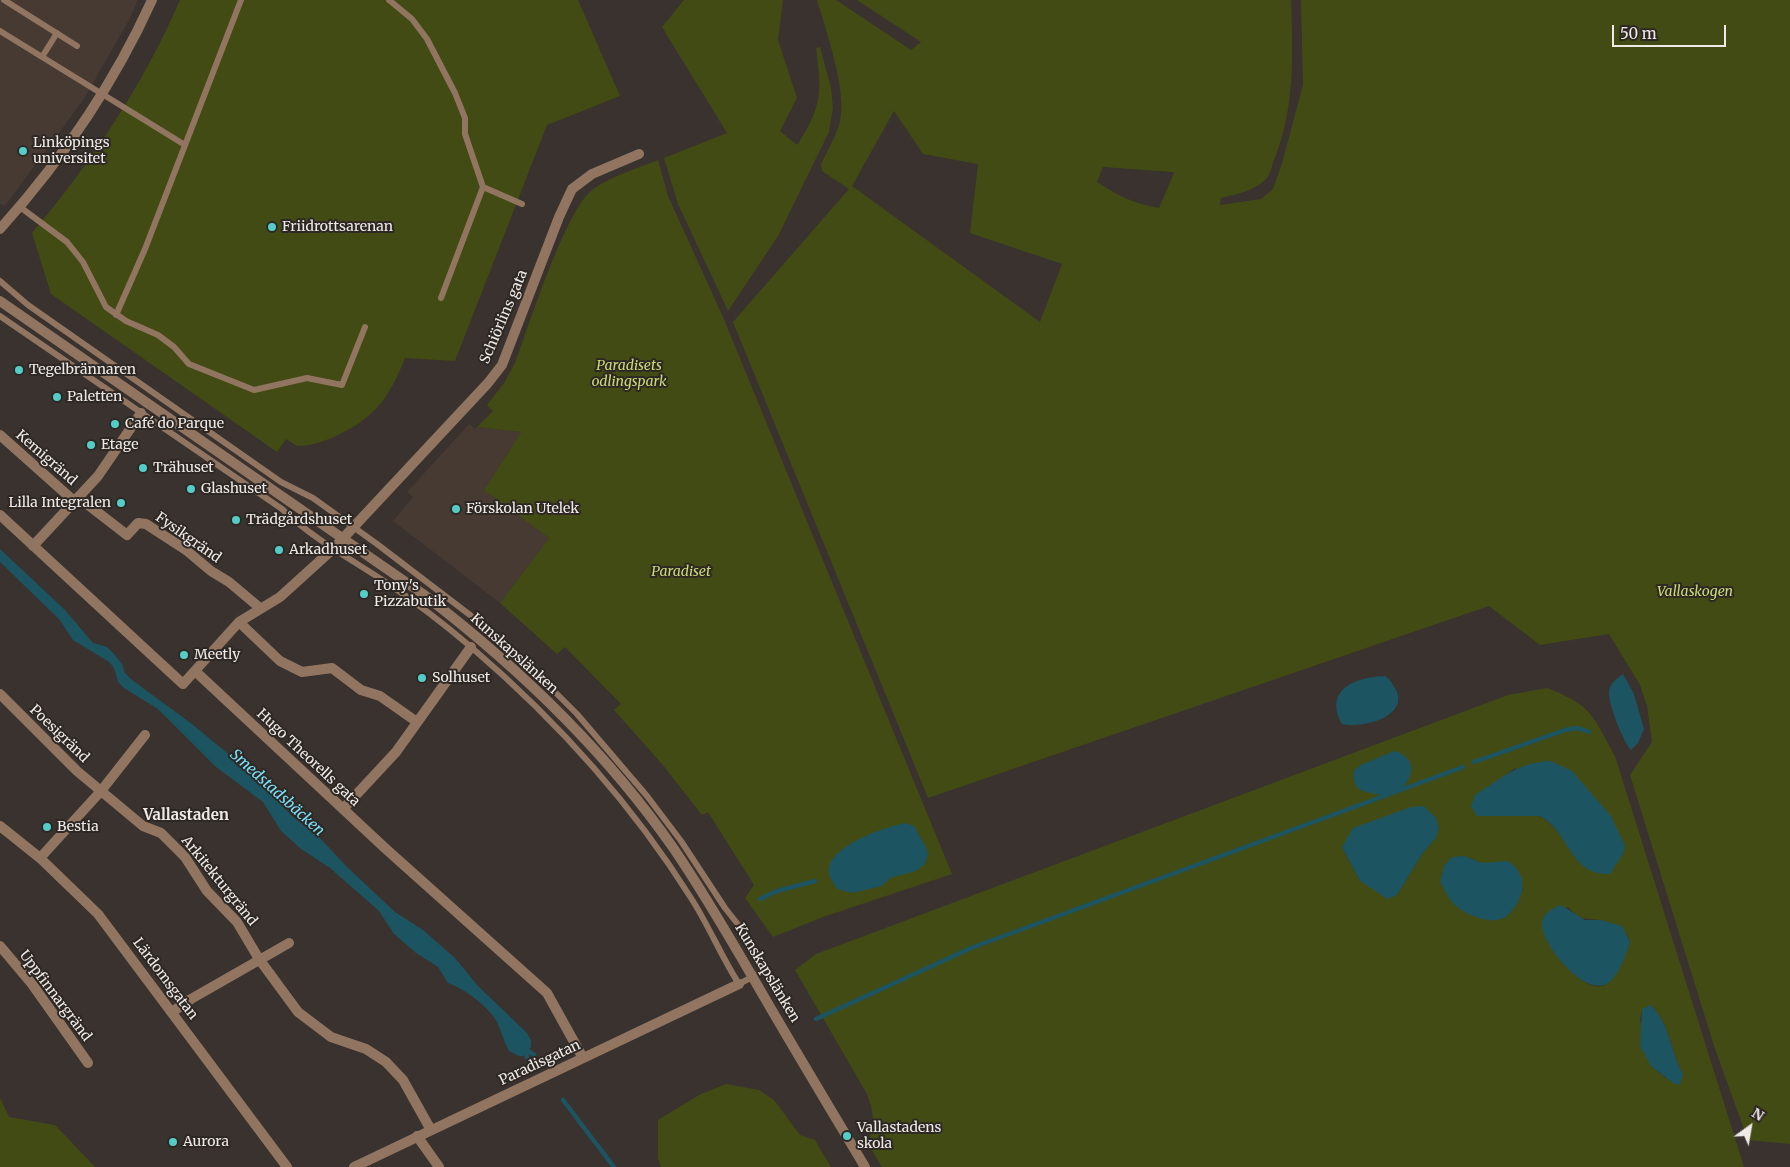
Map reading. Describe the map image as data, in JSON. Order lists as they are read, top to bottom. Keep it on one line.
{"streets":{"street":["Schiörlins gata","Kemigränd","Fysikgränd","Kunskapslänken","Poesigränd","Hugo Theorells gata","Arkitekturgränd","Lärdomsgatan","Uppfinnargränd","Paradisgatan"]},"crossings":[["Schiörlins gata","Fysikgränd"],["Schiörlins gata","Kunskapslänken"],["Schiörlins gata","Hugo Theorells gata"],["Kemigränd","Fysikgränd"],["Poesigränd","Arkitekturgränd"],["Hugo Theorells gata","Paradisgatan"],["Arkitekturgränd","Paradisgatan"]],"districts":["Vallastaden"],"water":["Smedstadsbäcken"],"parks":["Paradisets odlingspark","Paradiset","Vallaskogen"],"places":["Linköpings universitet","Friidrottsarenan","Tegelbrännaren","Paletten","Café do Parque","Etage","Trähuset","Glashuset","Lilla Integralen","Förskolan Utelek","Trädgårdshuset","Arkadhuset","Tony's Pizzabutik","Meetly","Solhuset","Bestia","Vallastadens skola","Aurora"],"scale_bar":"50 m","north":"top right"}
